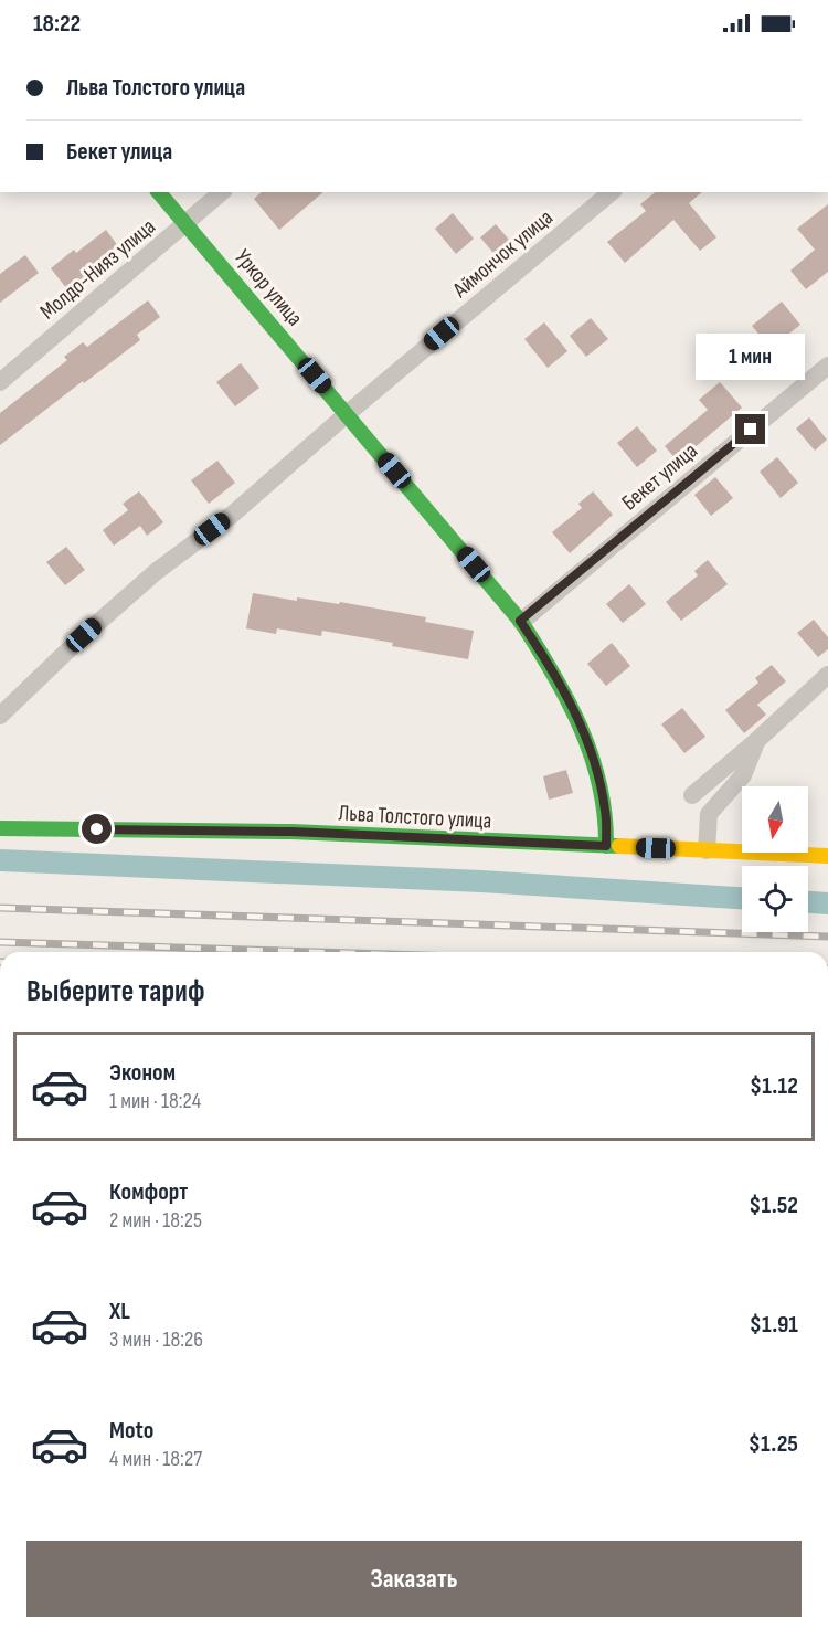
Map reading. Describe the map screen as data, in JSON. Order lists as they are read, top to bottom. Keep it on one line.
{"streets":{"main road":["Уркор улица","Льва Толстого улица"],"street":["Аймончок улица","Молдо-Нияз улица","Бекет улица"]},"crossings":[["Аймончок улица","Уркор улица"],["Молдо-Нияз улица","Уркор улица"],["Уркор улица","Бекет улица"],["Уркор улица","Льва Толстого улица"]],"north":"bottom","page":{"status":"18:22","banner":["Льва Толстого улица","Бекет улица"],"bubble":"1 мин","heading":"Выберите тариф","list":[{"name":"Эконом","note":"1 мин · 18:24","value":"$1.12"},{"name":"Комфорт","note":"2 мин · 18:25","value":"$1.52"},{"name":"XL","note":"3 мин · 18:26","value":"$1.91"},{"name":"Moto","note":"4 мин · 18:27","value":"$1.25"}],"buttons":"Заказать"}}
